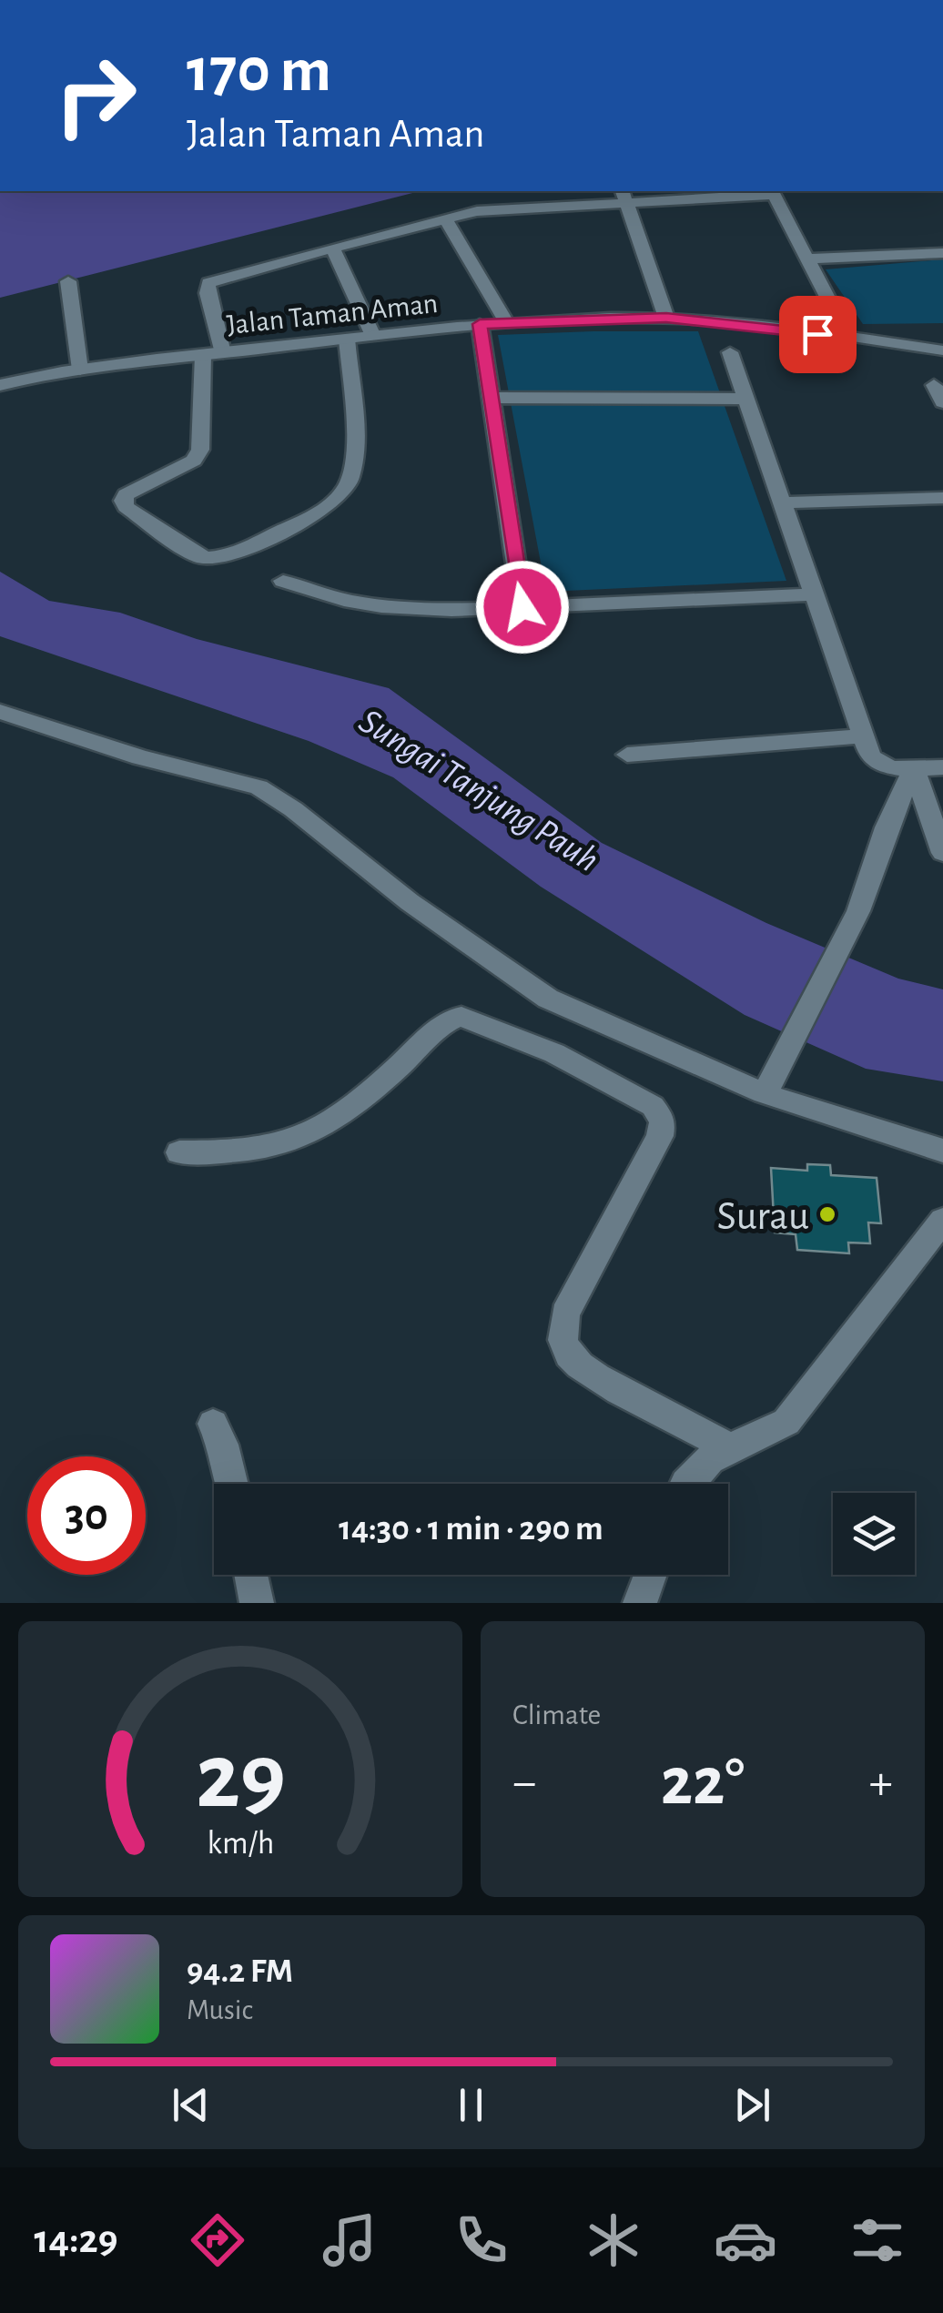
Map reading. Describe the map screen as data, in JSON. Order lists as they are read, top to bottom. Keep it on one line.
{"streets":{"street":["Jalan Taman Aman"]},"water":["Sungai Tanjung Pauh"],"places":["Surau"],"page":{"turn":["170 m","Jalan Taman Aman"],"limit":"30","trip":"14:30 · 1 min · 290 m","tile":"Climate","heat":["−","22°","+"],"song":["94.2 FM","Music"],"tabs":"14:29","gauge":["29","km/h"]}}
